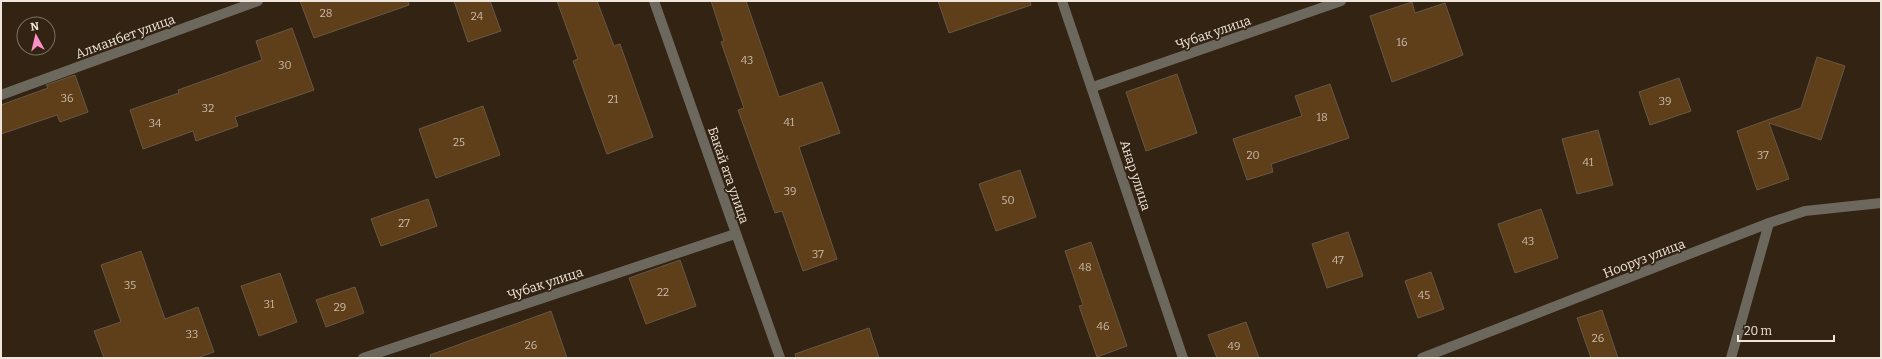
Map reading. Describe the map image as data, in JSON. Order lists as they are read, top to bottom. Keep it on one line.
{"streets":{"street":["Чубак улица","Алманбет улица","Бакай ата улица","Анар улица","Нооруз улица"]},"crossings":[["Чубак улица","Бакай ата улица"],["Чубак улица","Анар улица"]],"house_numbers":["28","24","16","43","30","36","21","39","32","18","41","34","25","20","37","41","39","50","27","43","37","47","48","35","22","45","31","29","46","33","26","26","49"],"scale_bar":"20 m","north":"top"}
